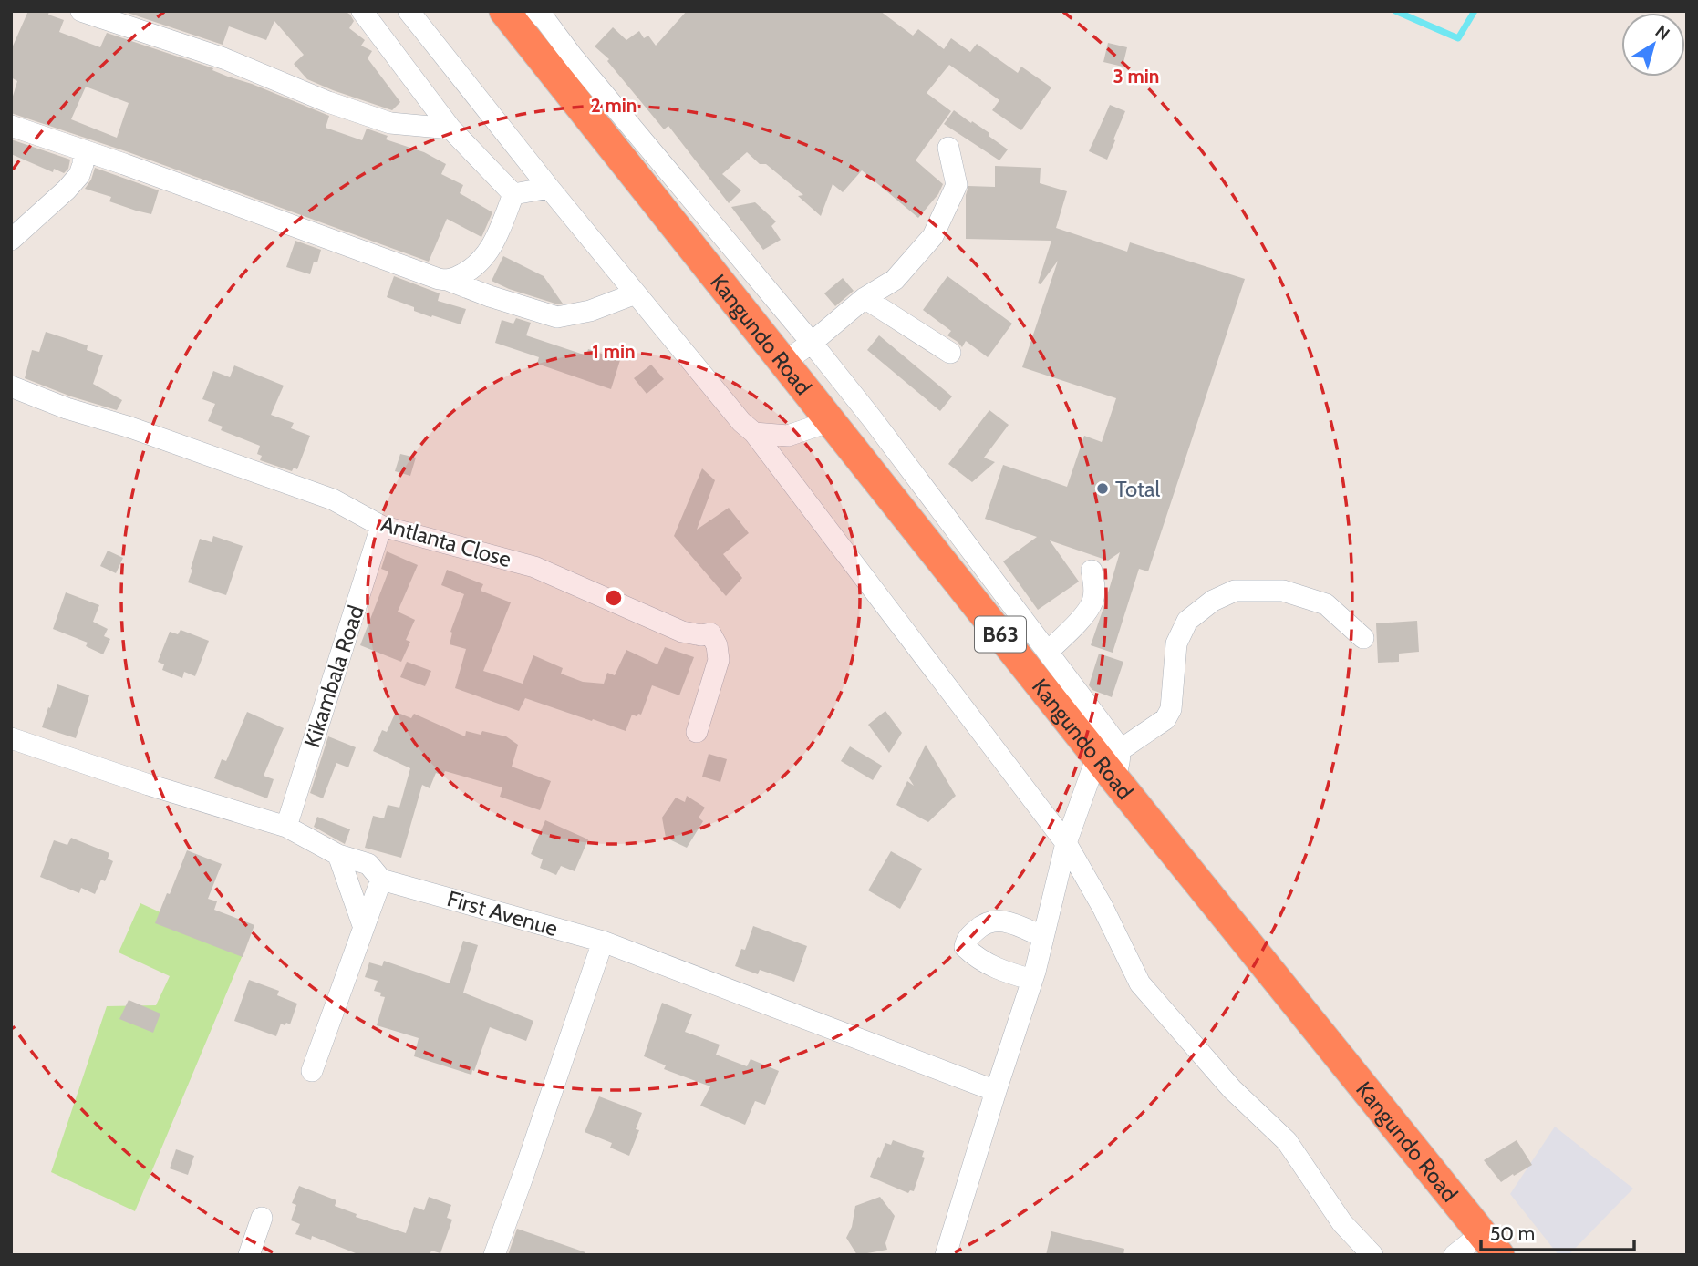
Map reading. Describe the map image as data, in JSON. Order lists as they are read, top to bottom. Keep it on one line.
{"streets":{"highway":["Kangundo Road","B63"],"street":["Antlanta Close","Kikambala Road","First Avenue"]},"crossings":[["Antlanta Close","Kikambala Road"],["Kikambala Road","First Avenue"]],"places":["Total"],"scale_bar":"50 m","north":"top right","rings":["3 min","2 min","1 min"]}
